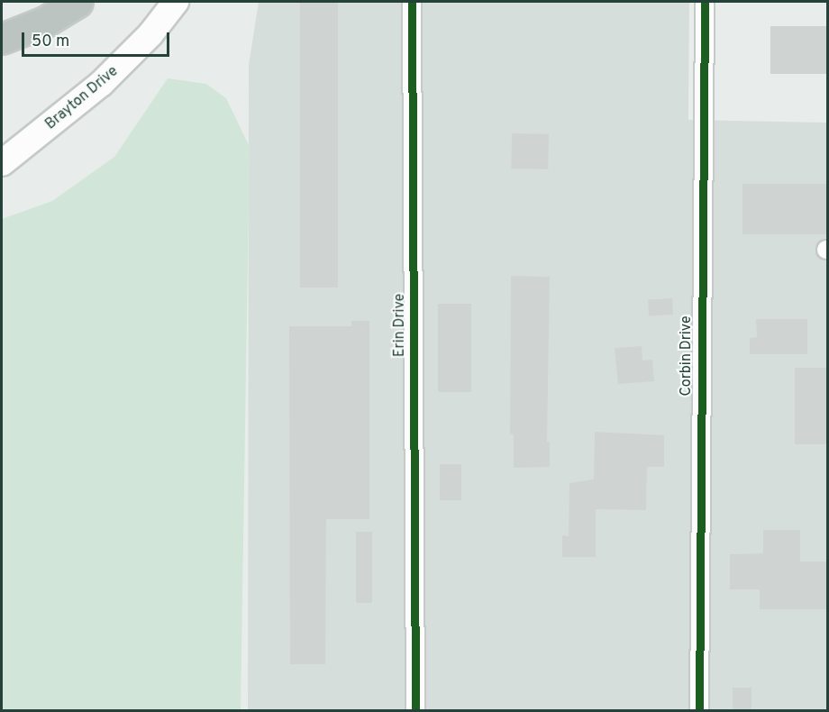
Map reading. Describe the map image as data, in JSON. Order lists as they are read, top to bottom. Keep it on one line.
{"streets":{"main road":["Brayton Drive"],"street":["Erin Drive","Corbin Drive"]},"scale_bar":"50 m"}
